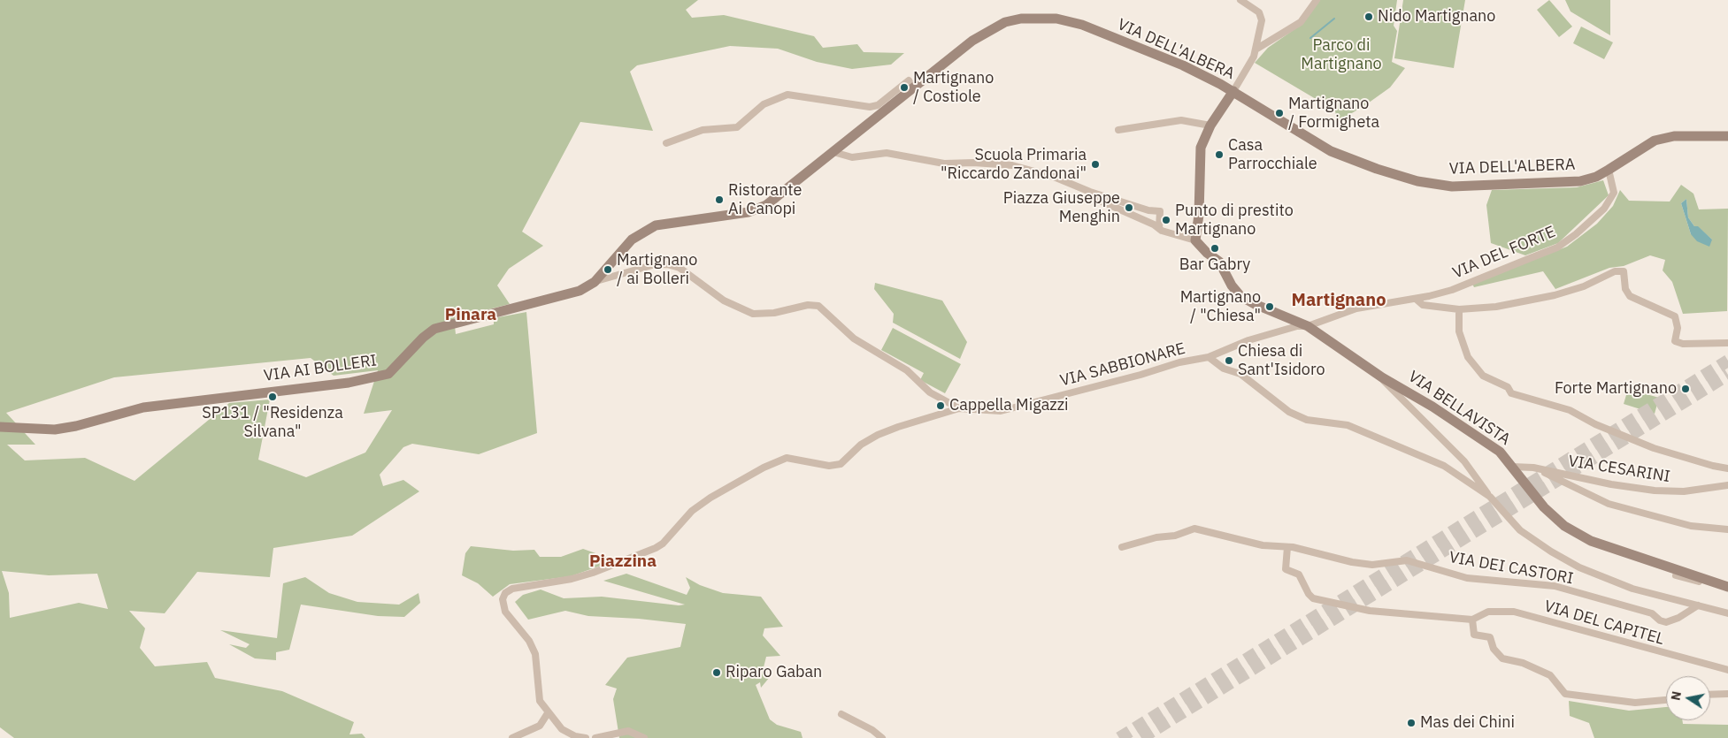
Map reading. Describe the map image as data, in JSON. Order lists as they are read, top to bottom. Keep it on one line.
{"streets":{"street":["VIA DELL'ALBERA","VIA DEL FORTE","VIA SABBIONARE","VIA AI BOLLERI","VIA BELLAVISTA","VIA CESARINI","VIA DEI CASTORI","VIA DEL CAPITEL"]},"crossings":[["VIA DELL'ALBERA","VIA DEL FORTE"],["VIA DELL'ALBERA","VIA AI BOLLERI"],["VIA DEL FORTE","VIA SABBIONARE"],["VIA DEL FORTE","VIA BELLAVISTA"],["VIA SABBIONARE","VIA AI BOLLERI"],["VIA SABBIONARE","VIA BELLAVISTA"],["VIA SABBIONARE","VIA DEI CASTORI"],["VIA BELLAVISTA","VIA CESARINI"],["VIA BELLAVISTA","VIA DEI CASTORI"],["VIA DEI CASTORI","VIA DEL CAPITEL"]],"districts":["Martignano","Pinara","Piazzina"],"parks":["Parco di Martignano"],"places":["Nido Martignano","Martignano / Costiole","Martignano / Formigheta","Casa Parrocchiale","Scuola Primaria \"Riccardo Zandonai\"","Ristorante Ai Canopi","Piazza Giuseppe Menghin","Punto di prestito Martignano","Bar Gabry","Martignano / ai Bolleri","Martignano / \"Chiesa\"","Chiesa di Sant'Isidoro","Forte Martignano","SP131 / \"Residenza Silvana\"","Cappella Migazzi","Riparo Gaban","Mas dei Chini"],"north":"left"}
